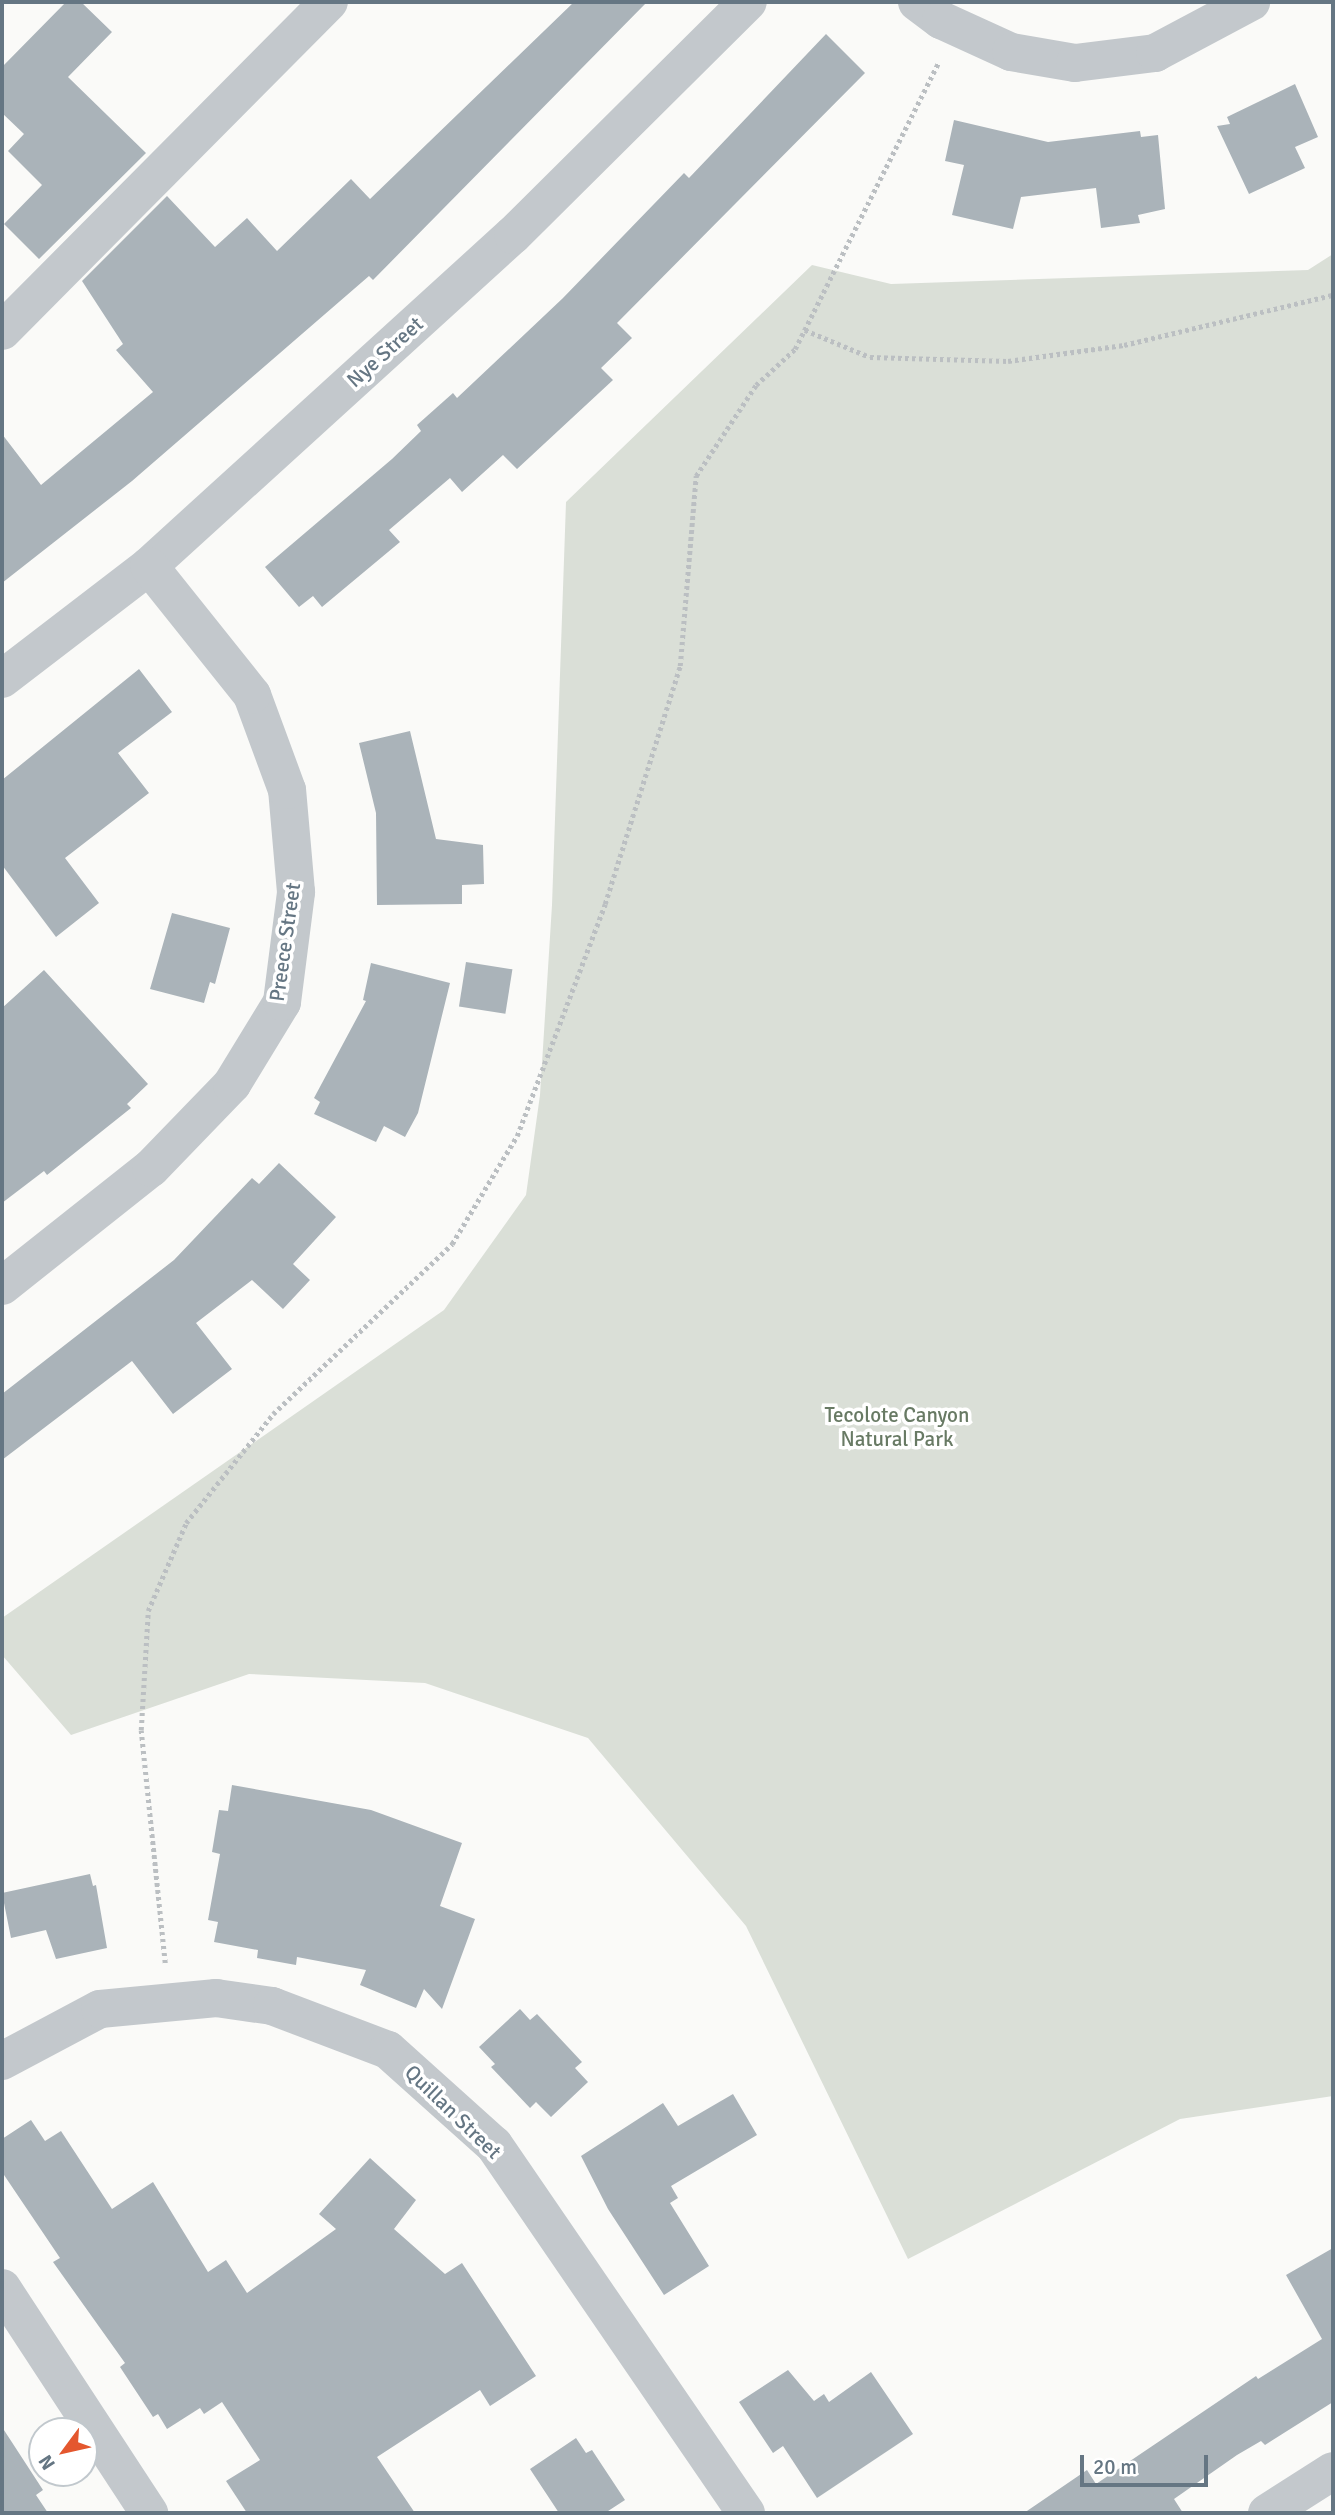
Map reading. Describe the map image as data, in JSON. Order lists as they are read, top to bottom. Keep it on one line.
{"streets":{"street":["Nye Street","Preece Street","Quillan Street"]},"crossings":[["Nye Street","Preece Street"]],"parks":["Tecolote Canyon Natural Park"],"scale_bar":"20 m","north":"bottom left"}
